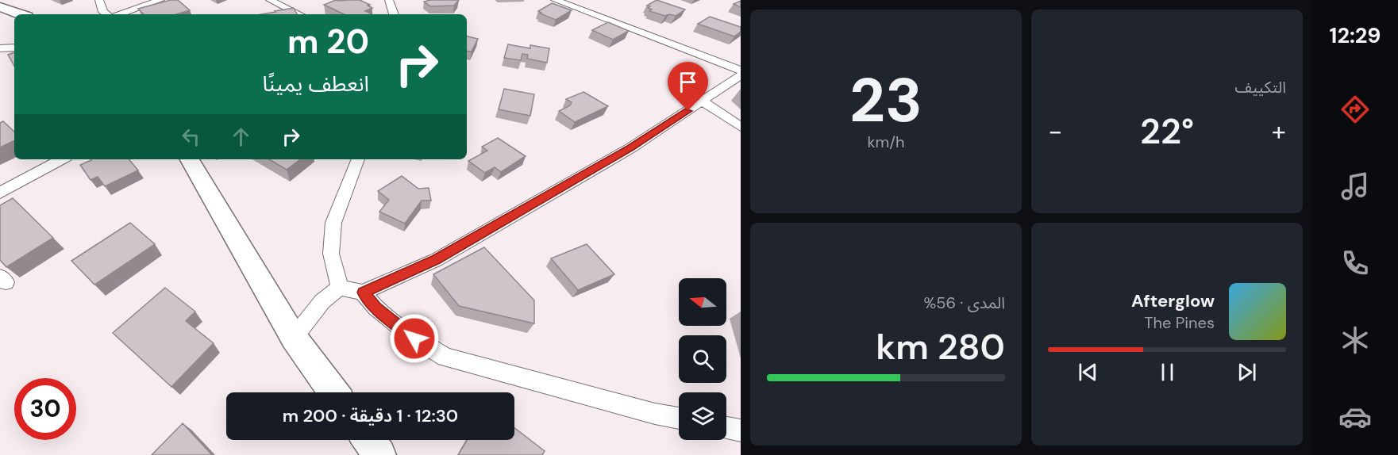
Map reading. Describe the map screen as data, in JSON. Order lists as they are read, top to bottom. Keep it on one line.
{"north":"left","page":{"tabs":"12:29","tile":["التكييف",["23","km/h"],["المدى · 56%","280 km"]],"turn":["20 m","انعطف يمينًا"],"heat":["−","22°","+"],"song":["Afterglow","The Pines"],"limit":"30","trip":"12:30 · 1 دقيقة · 200 m"}}
